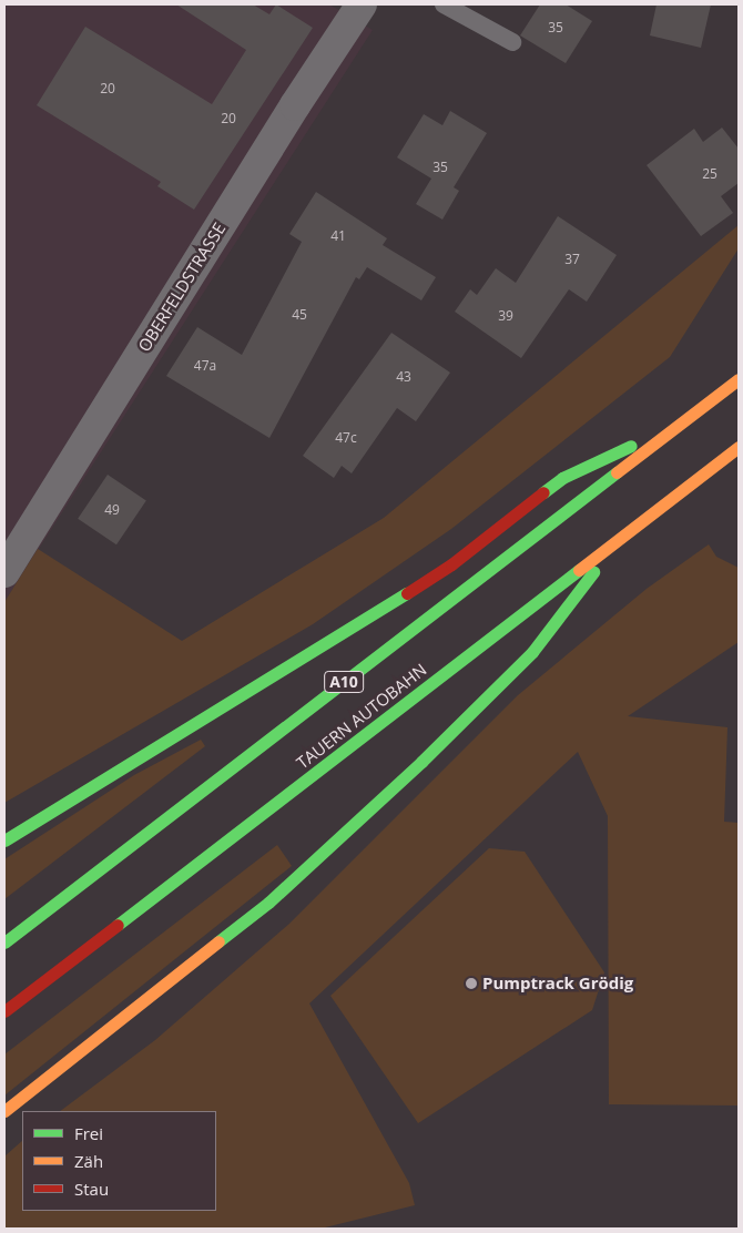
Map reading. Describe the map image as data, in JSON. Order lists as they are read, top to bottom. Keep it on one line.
{"streets":{"highway":["A10","TAUERN AUTOBAHN"],"street":["OBERFELDSTRASSE"]},"places":["Pumptrack Grödig"],"house_numbers":["35","20","20","35","25","41","37","45","39","47a","43","47c","49"],"legend":["Frei","Zäh","Stau"]}
